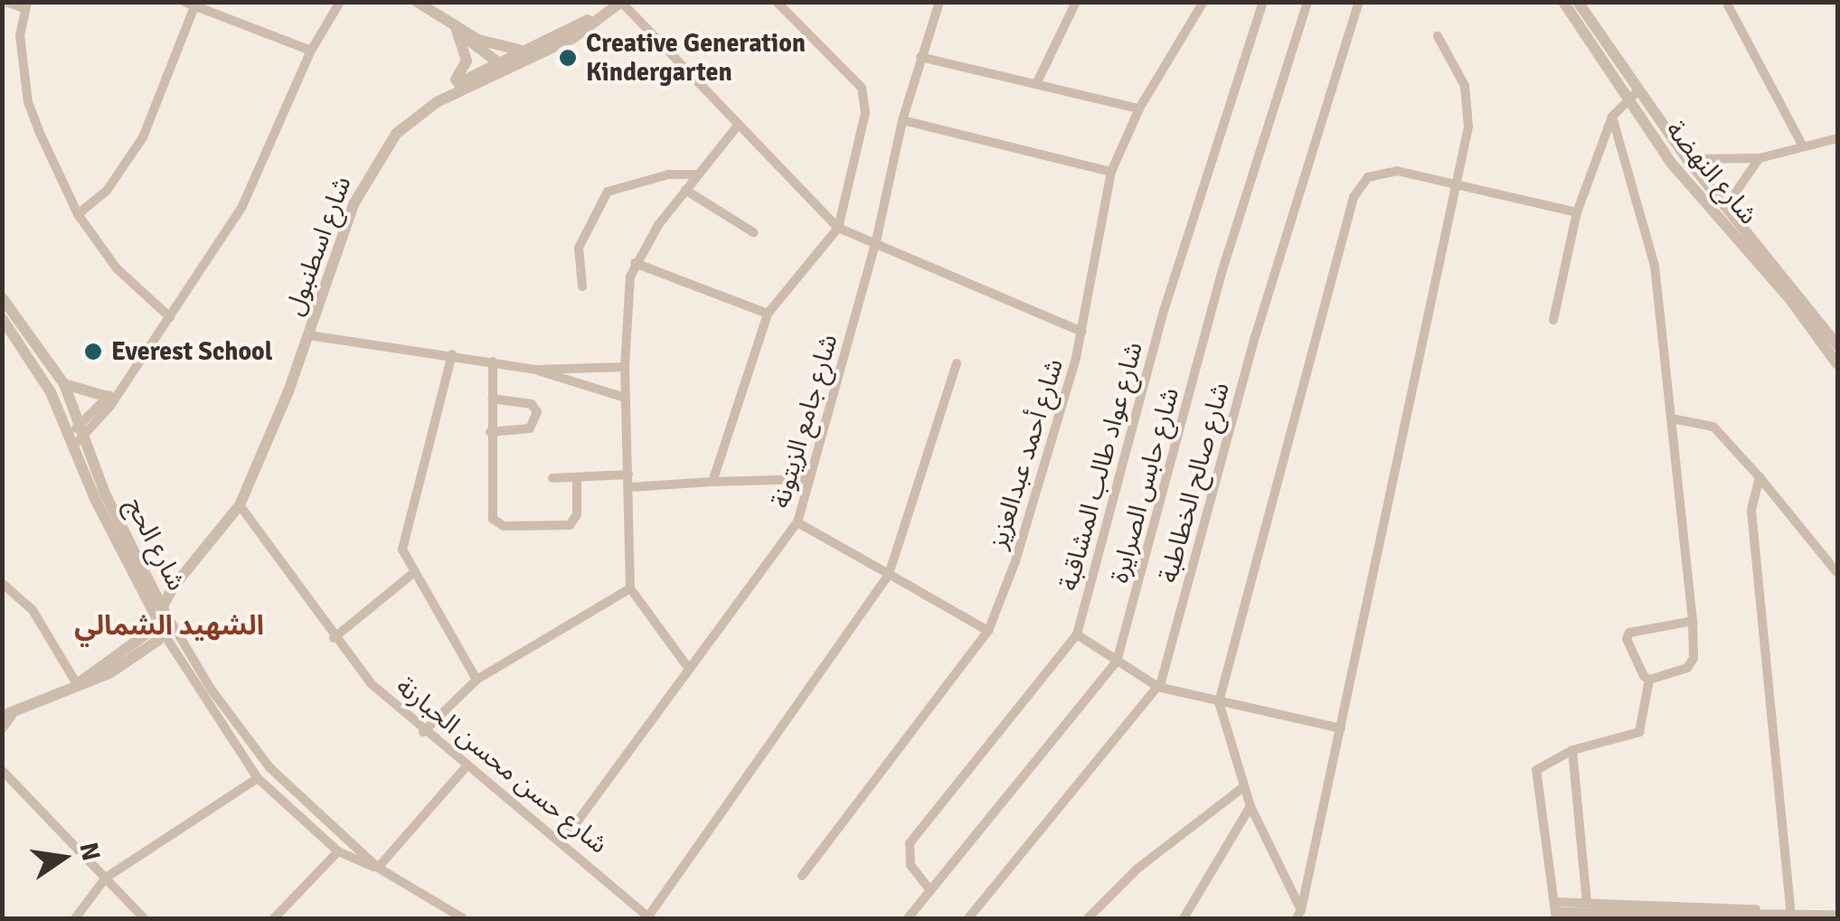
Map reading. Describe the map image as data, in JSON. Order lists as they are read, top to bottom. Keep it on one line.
{"streets":{"street":["شارع النهضة","شارع اسطنبول","شارع جامع الزيتونة","شارع أحمد عبدالعزيز","شارع عواد طالب المشاقبة","شارع صالح الخطاطبة","شارع حابس الصرايرة","شارع الحج","شارع حسن محسن الحبارنة"]},"crossings":[["شارع اسطنبول","شارع الحج"],["شارع اسطنبول","شارع حسن محسن الحبارنة"],["شارع جامع الزيتونة","شارع حسن محسن الحبارنة"],["شارع عواد طالب المشاقبة","شارع حابس الصرايرة"]],"districts":["الشهيد الشمالي"],"places":["Creative Generation Kindergarten","Everest School"],"north":"right"}
